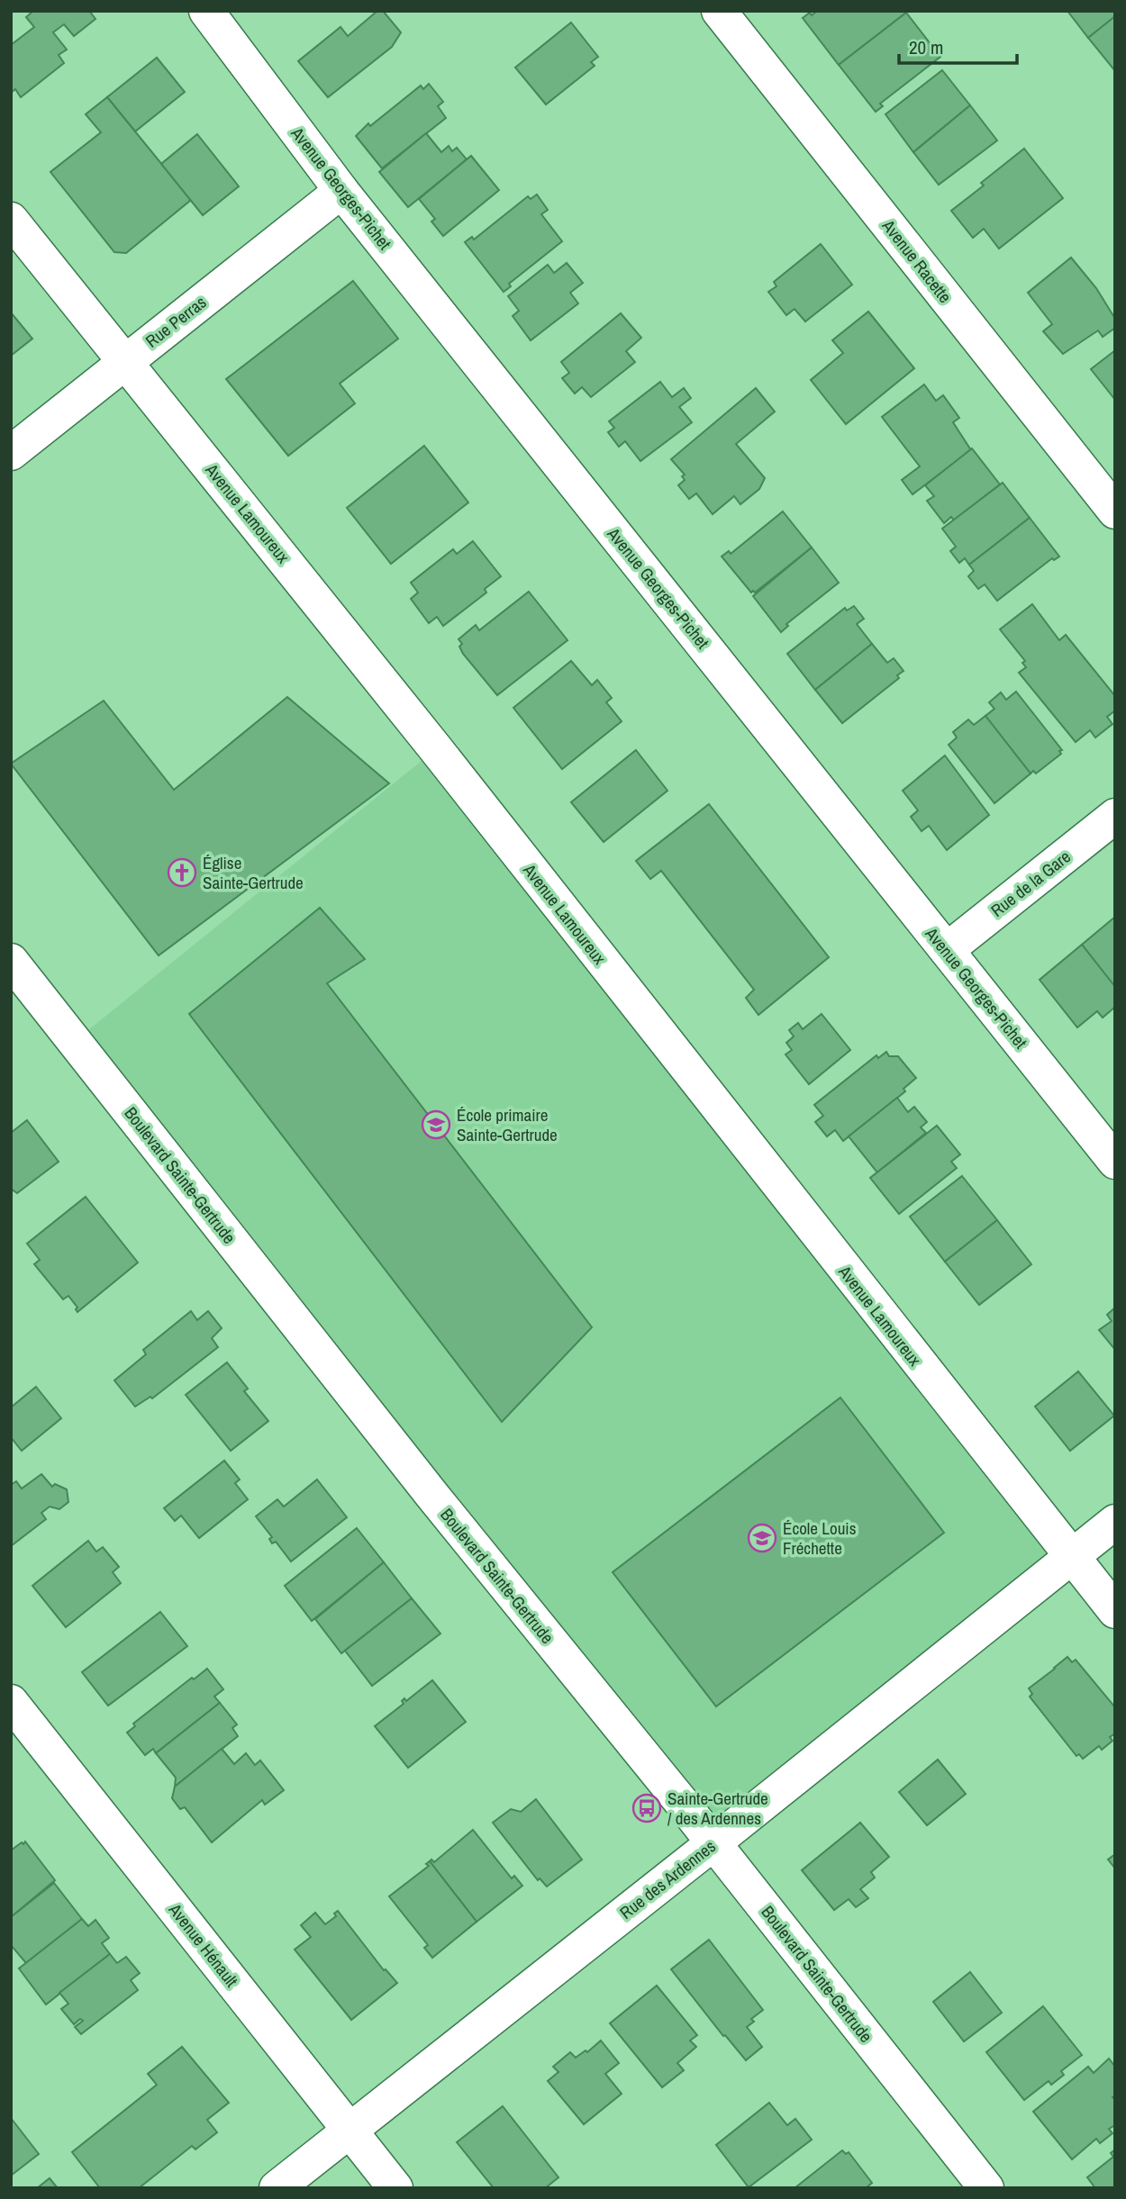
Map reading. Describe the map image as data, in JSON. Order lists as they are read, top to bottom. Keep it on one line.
{"streets":{"street":["Avenue Georges-Pichet","Avenue Racette","Rue Perras","Avenue Lamoureux","Rue de la Gare","Boulevard Sainte-Gertrude","Rue des Ardennes","Avenue Hénault"]},"crossings":[["Avenue Georges-Pichet","Rue Perras"],["Avenue Georges-Pichet","Rue de la Gare"],["Rue Perras","Avenue Lamoureux"],["Avenue Lamoureux","Rue des Ardennes"],["Boulevard Sainte-Gertrude","Rue des Ardennes"],["Rue des Ardennes","Avenue Hénault"]],"places":{"church":["Église Sainte-Gertrude"],"school or university":["École primaire Sainte-Gertrude","École Louis Fréchette"],"bus stop":["Sainte-Gertrude / des Ardennes"]},"scale_bar":"20 m"}
